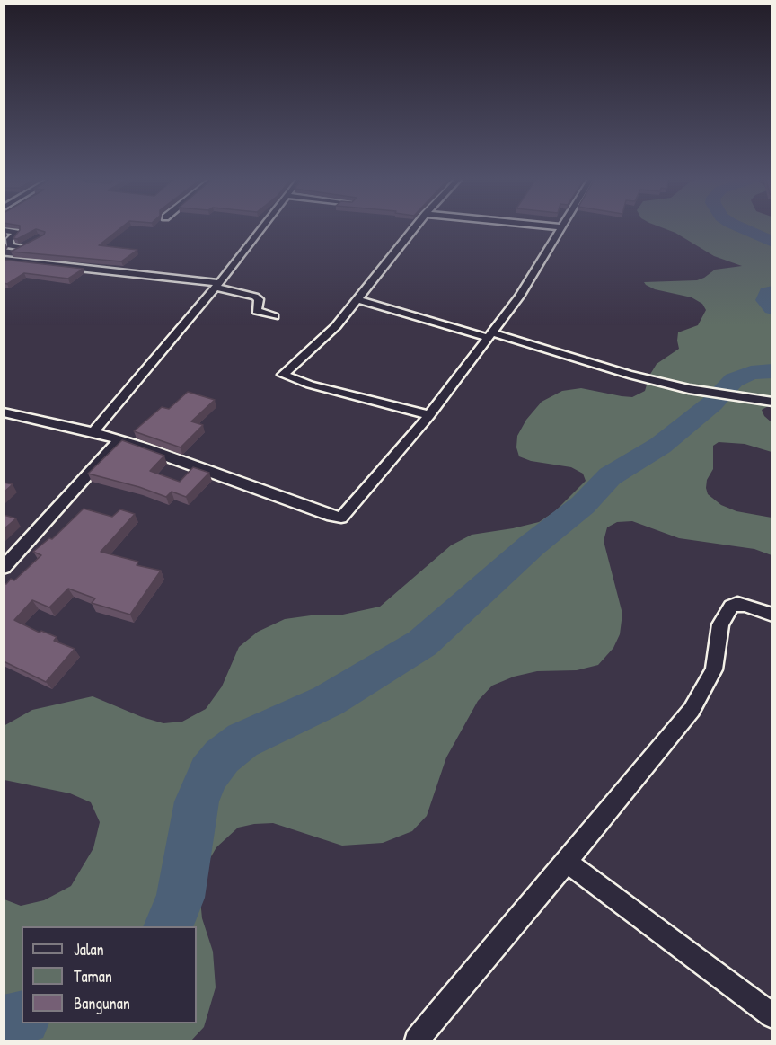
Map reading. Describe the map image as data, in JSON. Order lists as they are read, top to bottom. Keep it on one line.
{"legend":["Jalan","Taman","Bangunan"]}
